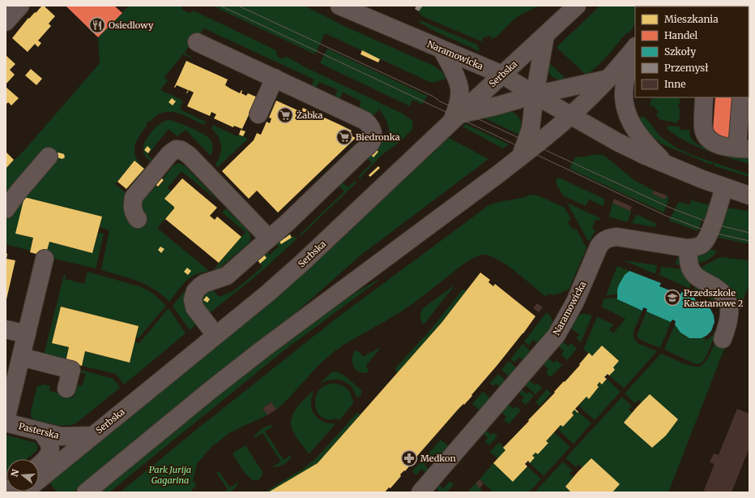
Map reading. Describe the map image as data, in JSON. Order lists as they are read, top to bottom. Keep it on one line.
{"streets":{"street":["Naramowicka","Serbska","Pasterska"]},"crossings":[["Naramowicka","Serbska"],["Serbska","Pasterska"]],"parks":["Park Jurija Gagarina"],"places":{"restaurant":["Osiedlowy"],"supermarket":["Żabka","Biedronka"],"school or university":["Przedszkole Kasztanowe 2"],"pharmacy":["Medkon"]},"legend":["Mieszkania","Handel","Szkoły","Przemysł","Inne"],"north":"left"}
